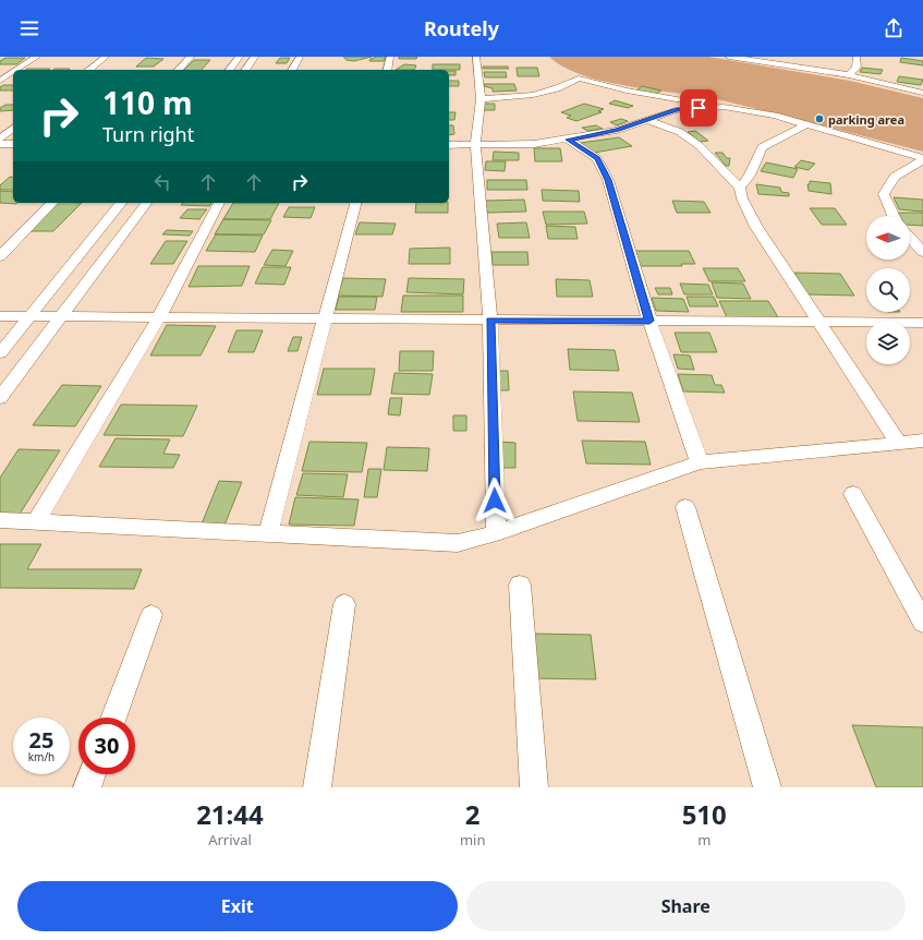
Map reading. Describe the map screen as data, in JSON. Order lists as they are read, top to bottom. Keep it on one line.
{"places":["parking area"],"north":"left","page":{"header":"Routely","turn":["110 m","Turn right"],"speed":"25 km/h","limit":"30","eta":["21:44","Arrival","2","min","510","m"],"buttons":["Exit","Share"]}}
